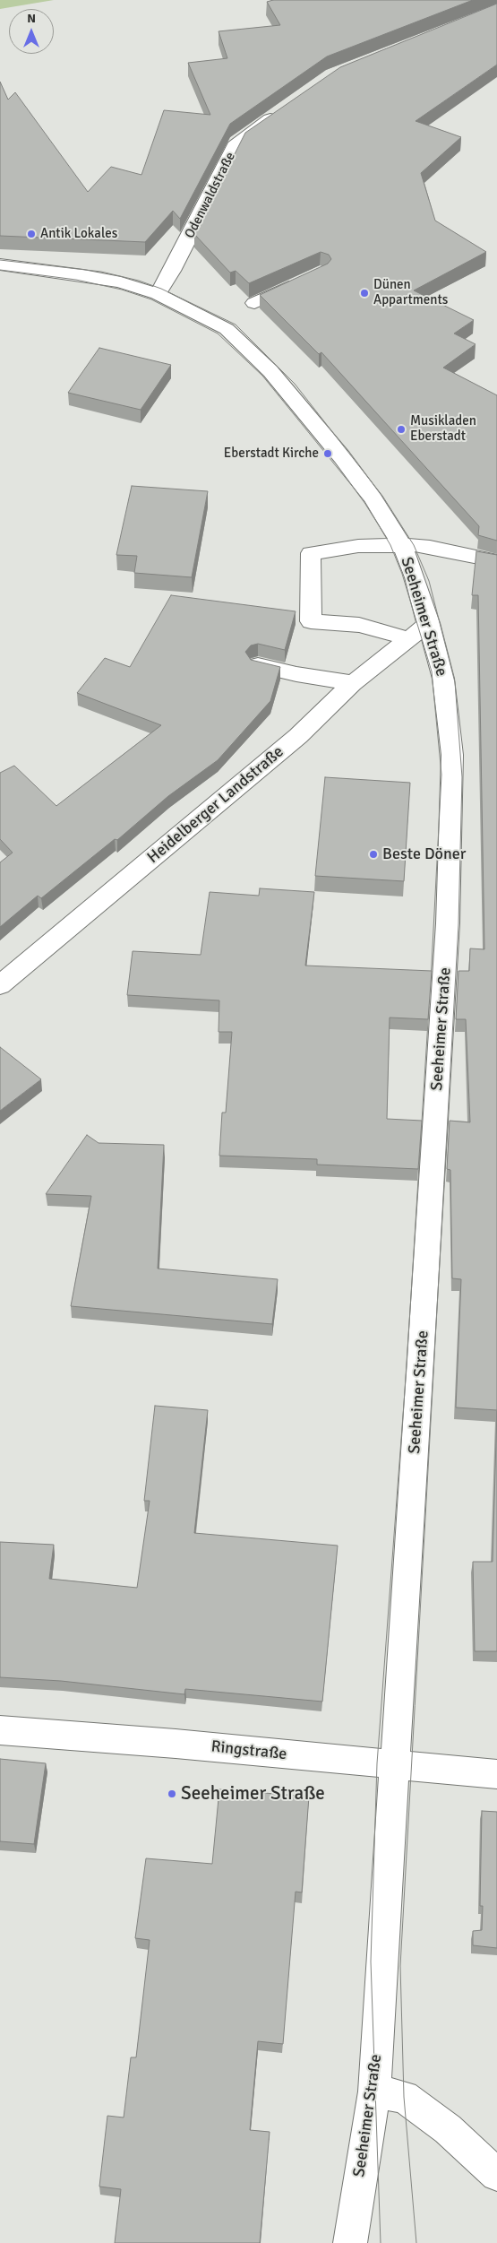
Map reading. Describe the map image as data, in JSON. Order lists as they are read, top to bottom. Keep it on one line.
{"streets":{"street":["Odenwaldstraße","Seeheimer Straße","Heidelberger Landstraße","Ringstraße"]},"crossings":[["Seeheimer Straße","Heidelberger Landstraße"],["Seeheimer Straße","Ringstraße"]],"places":["Antik Lokales","Dünen Appartments","Musikladen Eberstadt","Eberstadt Kirche","Beste Döner","Seeheimer Straße"],"north":"top"}
